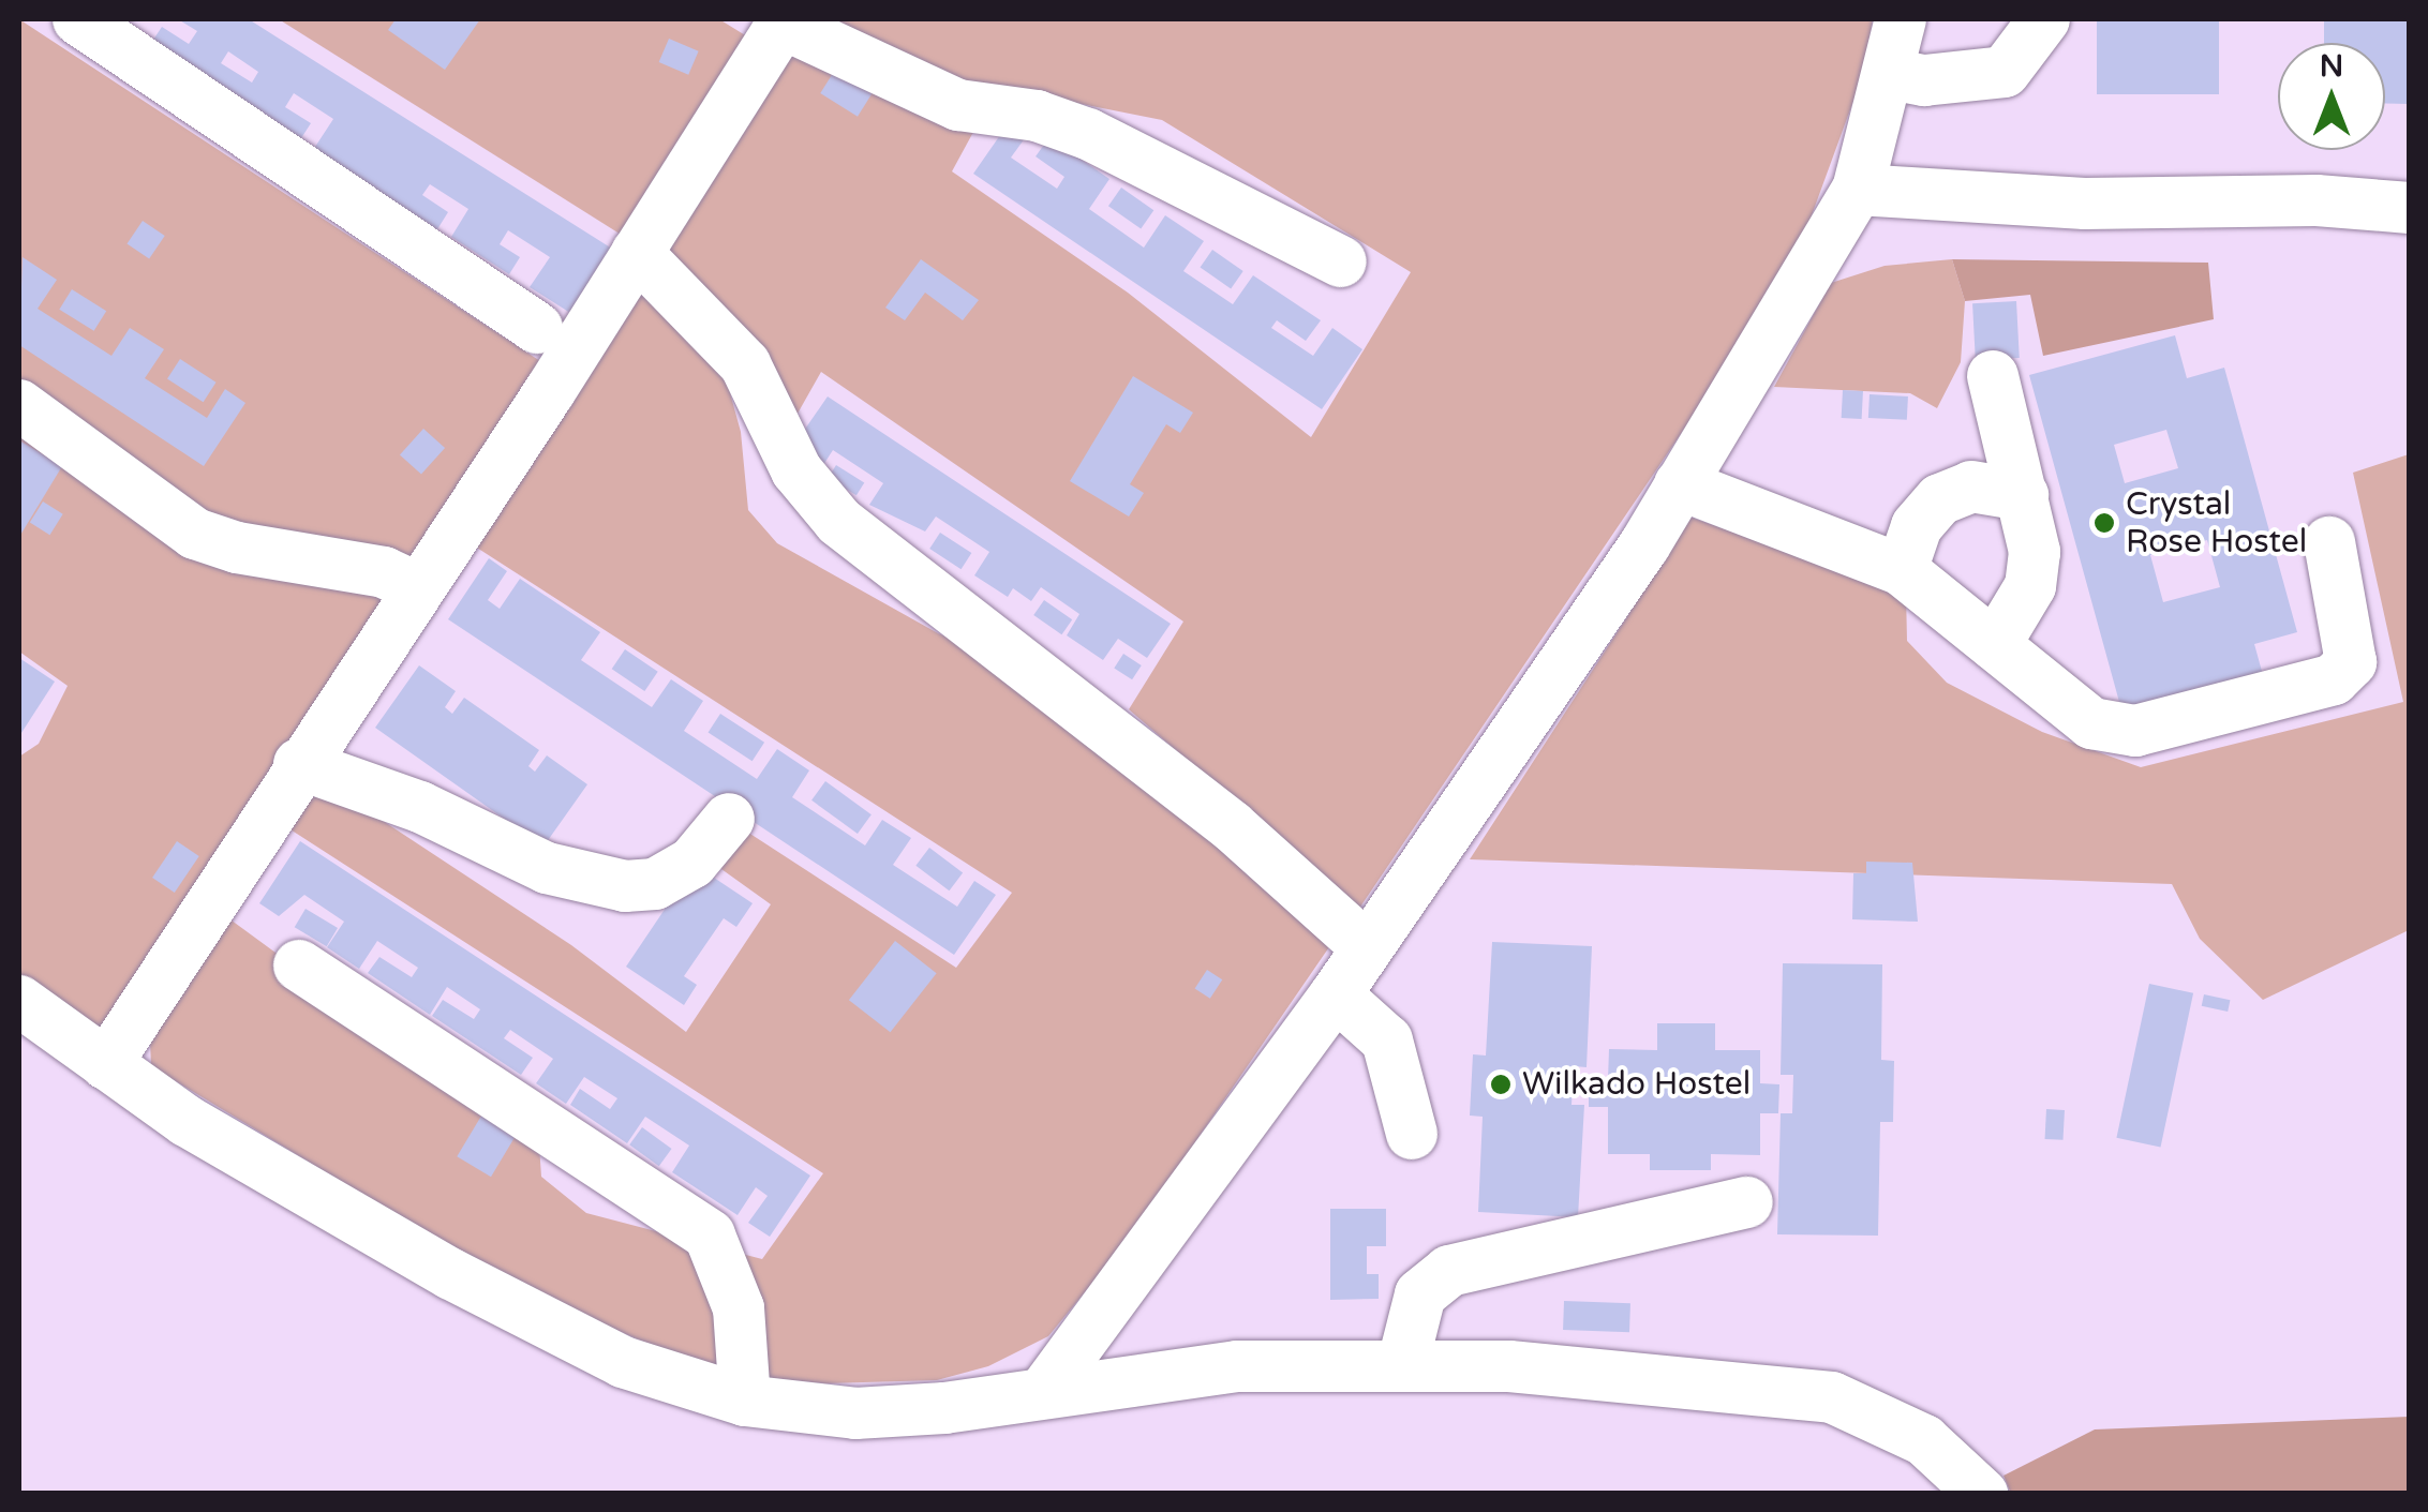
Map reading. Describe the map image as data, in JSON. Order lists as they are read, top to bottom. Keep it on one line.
{"places":["Crystal Rose Hostel","Wilkado Hostel"],"north":"top"}
